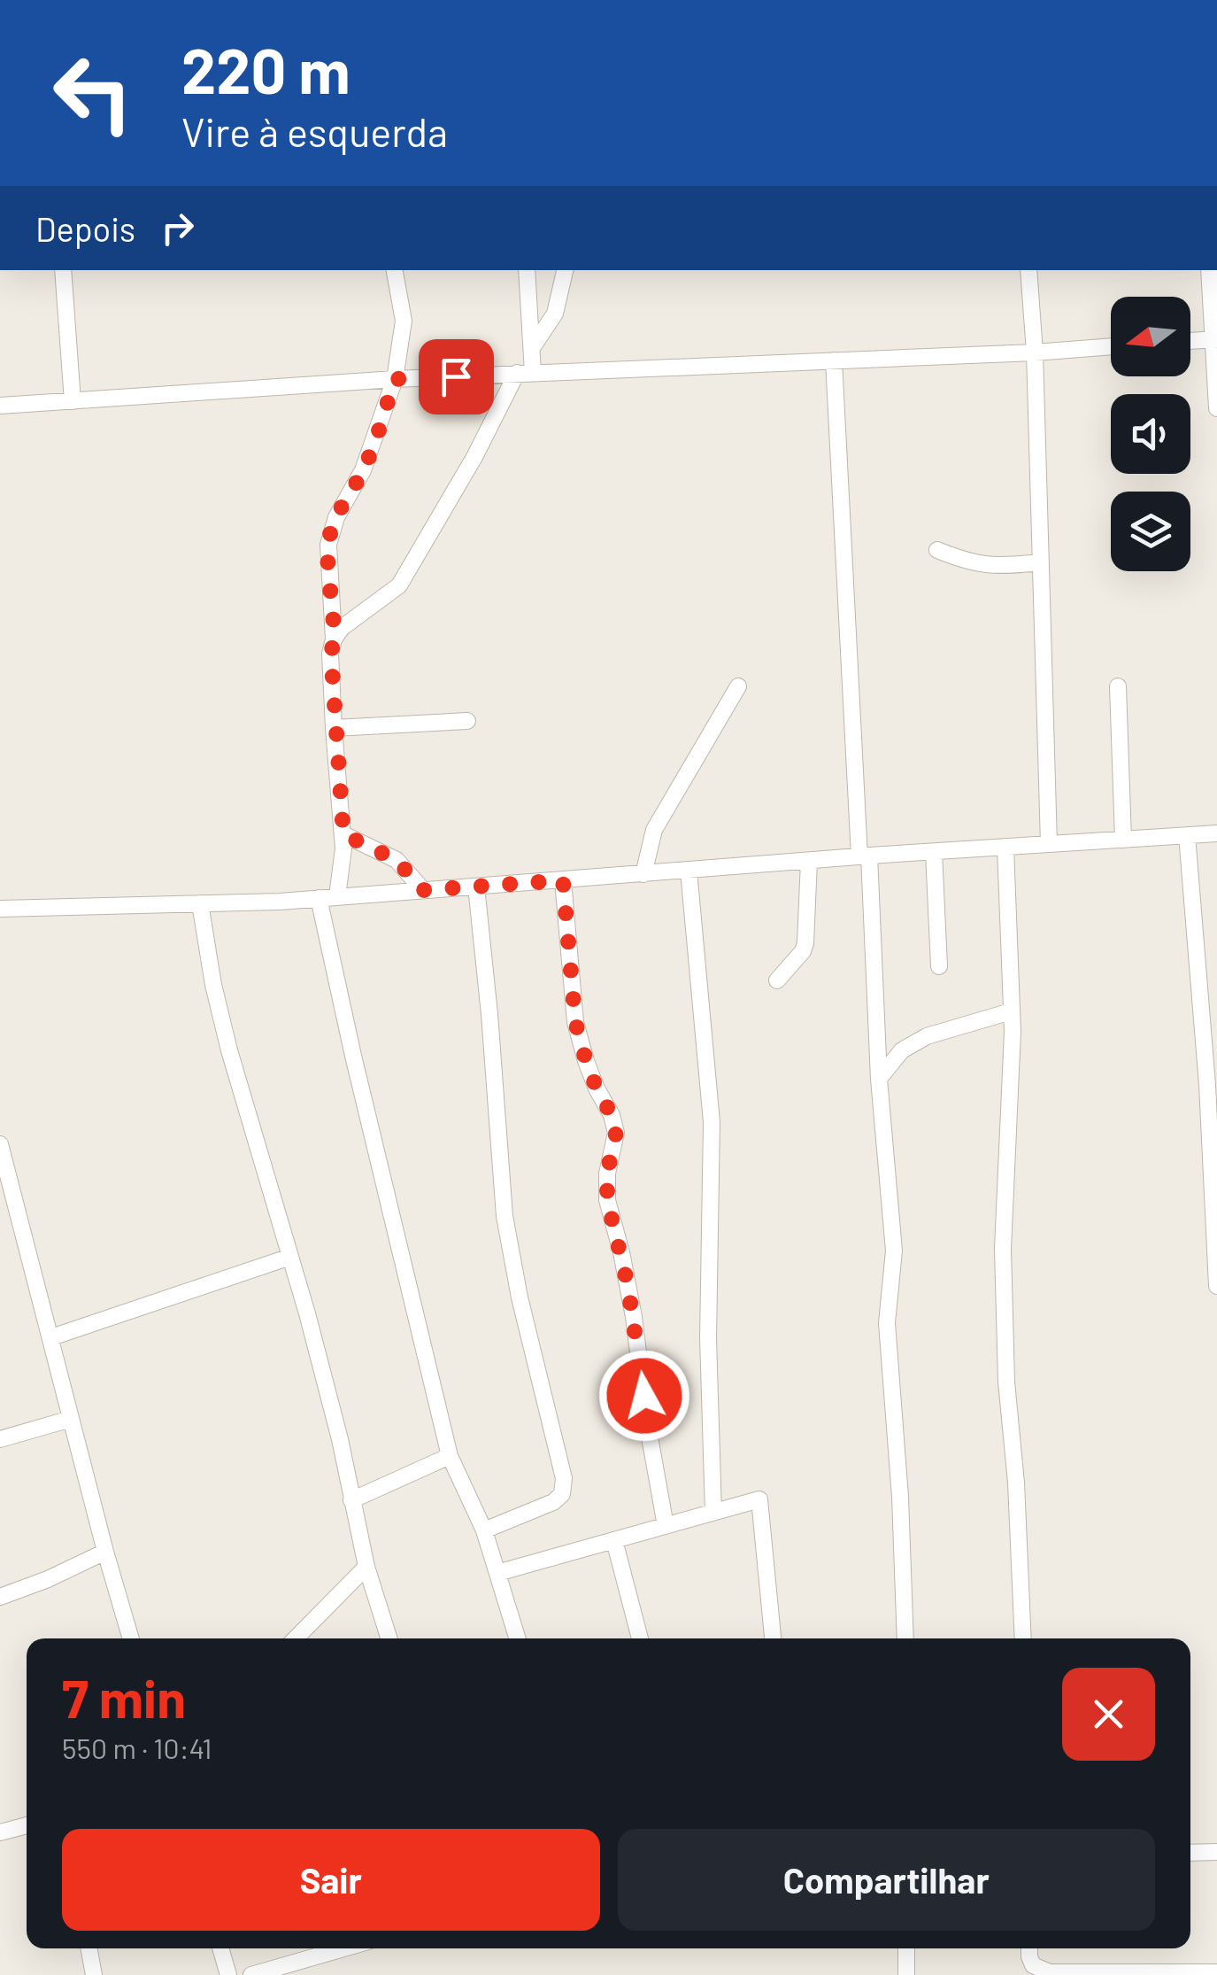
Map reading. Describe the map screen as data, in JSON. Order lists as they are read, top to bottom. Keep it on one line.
{"north":"left","page":{"turn":["220 m","Vire à esquerda"],"then":"Depois","heading":["7 min","550 m · 10:41"],"buttons":["Sair","Compartilhar"]}}
